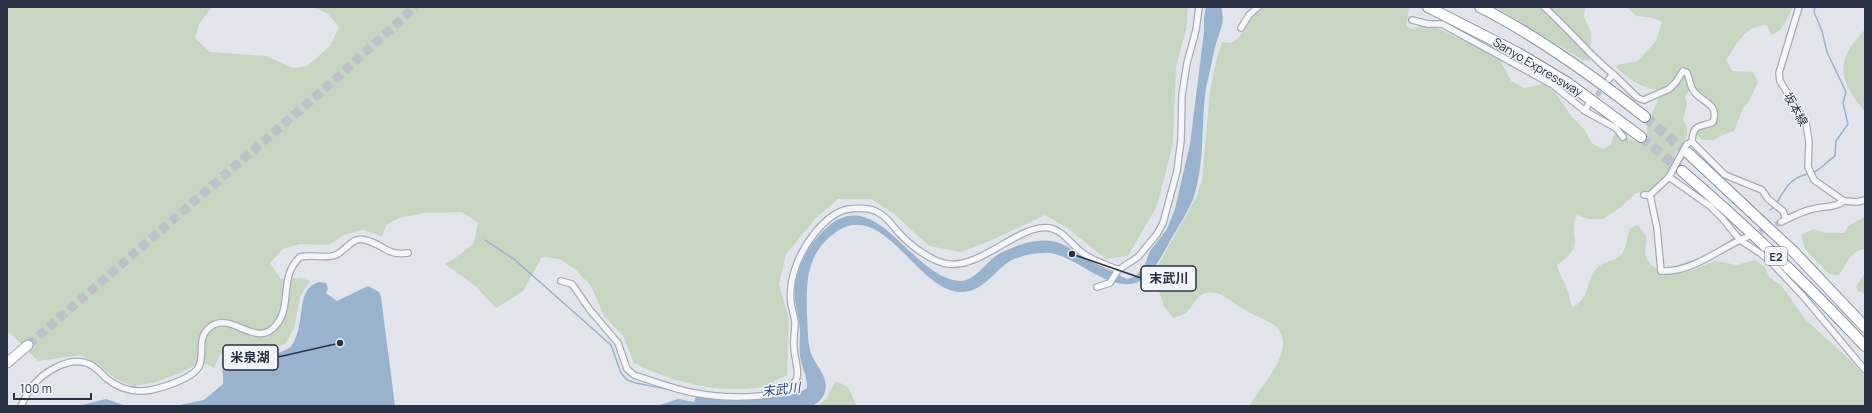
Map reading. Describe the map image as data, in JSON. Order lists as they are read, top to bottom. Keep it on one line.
{"streets":{"highway":["Sanyo Expressway","E2"],"street":["坂本線"]},"water":["末武川"],"places":["末武川","米泉湖"],"scale_bar":"100 m"}
